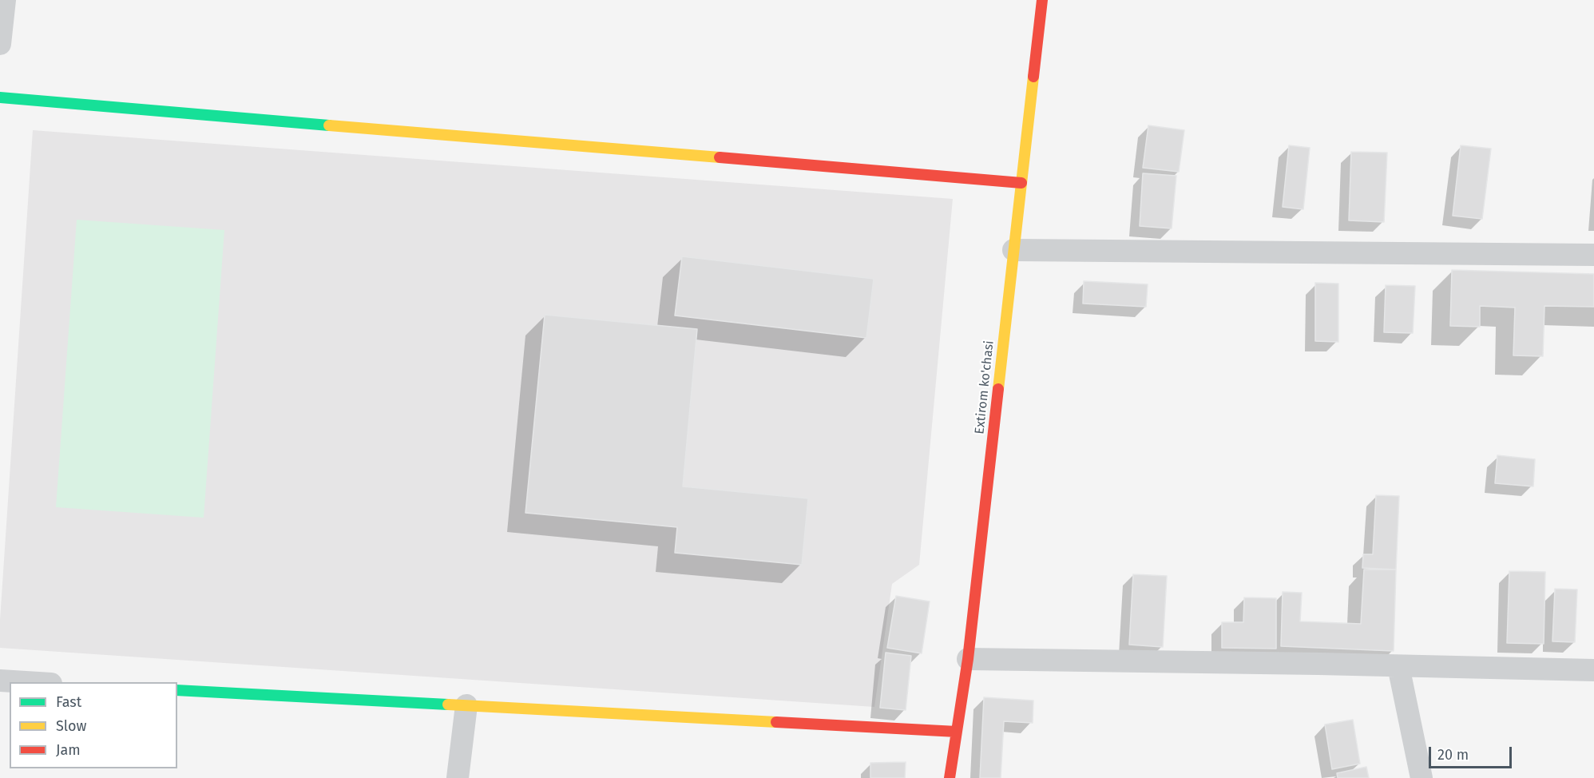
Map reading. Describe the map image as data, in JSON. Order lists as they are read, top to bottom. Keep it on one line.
{"streets":{"street":["Extirom ko'chasi"]},"legend":["Fast","Slow","Jam"],"scale_bar":"20 m"}
